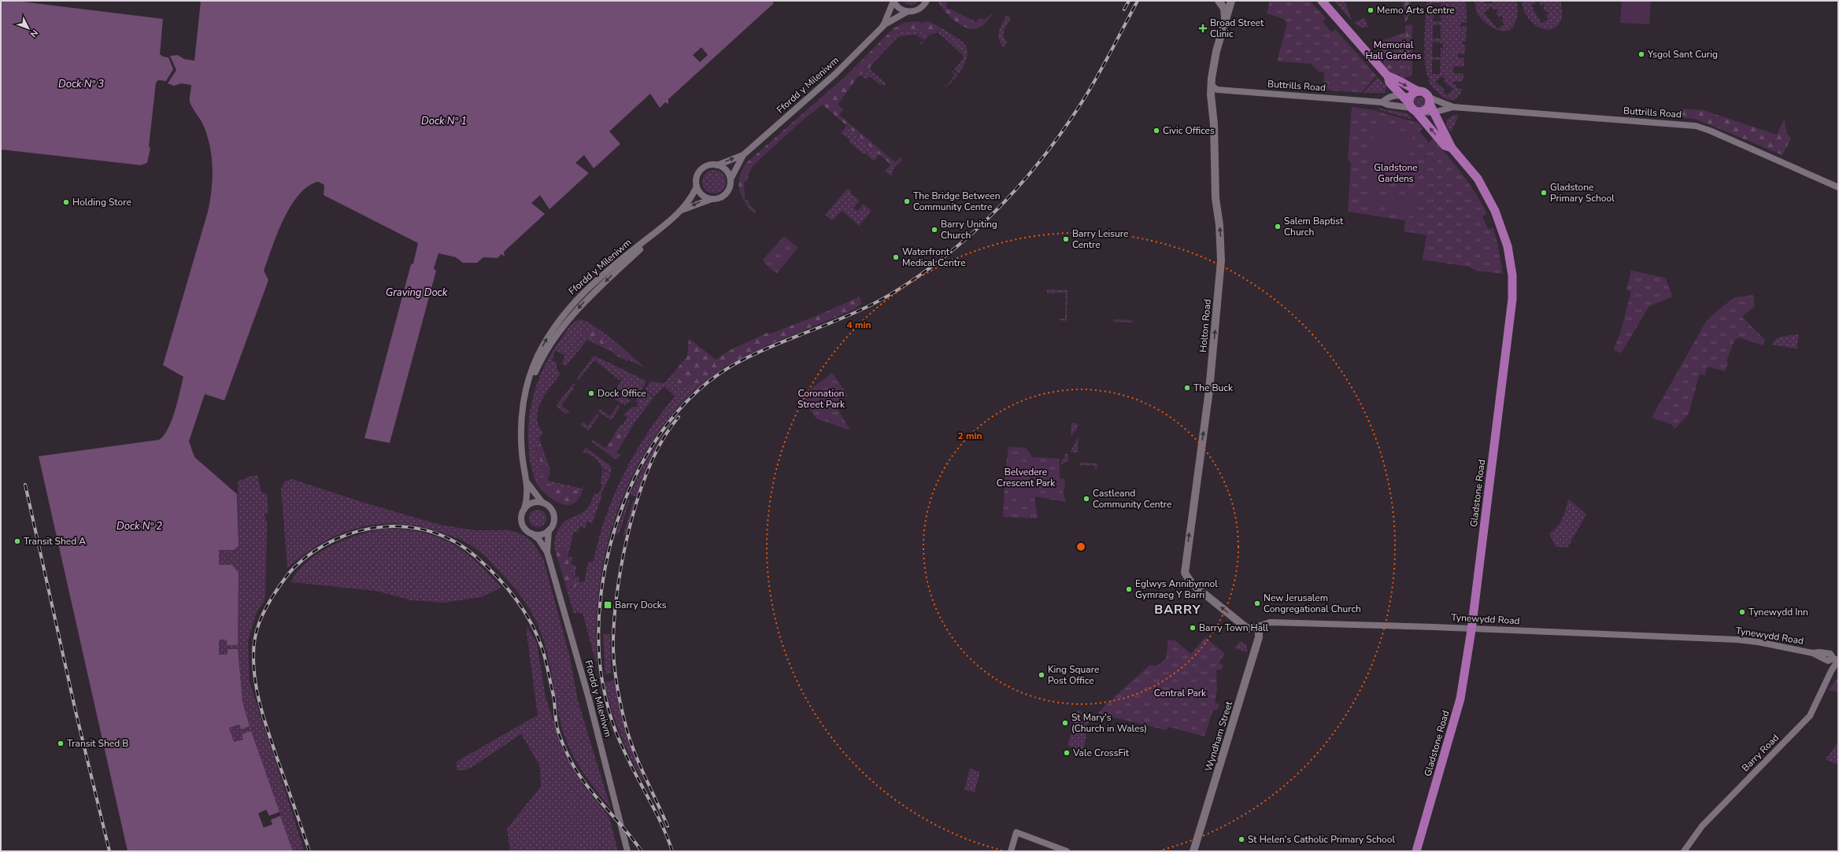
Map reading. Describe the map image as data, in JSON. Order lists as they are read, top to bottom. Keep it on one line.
{"streets":{"main road":["Holton Road","Gladstone Road","Tynewydd Road","Wyndham Street"],"street":["Ffordd y Mileniwm","Buttrills Road","Barry Road"]},"crossings":[["Buttrills Road","Holton Road"],["Buttrills Road","Gladstone Road"],["Holton Road","Tynewydd Road"],["Gladstone Road","Tynewydd Road"],["Tynewydd Road","Wyndham Street"],["Tynewydd Road","Barry Road"]],"one_way":["Holton Road"],"districts":["BARRY"],"water":["Dock Nº 3","Dock Nº 1","Graving Dock","Dock Nº 2"],"parks":["Memorial Hall Gardens","Gladstone Gardens","Coronation Street Park","Belvedere Crescent Park","Central Park"],"places":{"other":["Memo Arts Centre","Ysgol Sant Curig","Civic Offices","Gladstone Primary School","The Bridge Between Community Centre","Holding Store","Salem Baptist Church","Barry Uniting Church","Barry Leisure Centre","Waterfront Medical Centre","The Buck","Dock Office","Castleand Community Centre","Transit Shed A","Eglwys Annibynnol Gymraeg Y Barri","New Jerusalem Congregational Church","Tynewydd Inn","Barry Town Hall","King Square Post Office","St Mary's (Church in Wales)","Transit Shed B","Vale CrossFit","St Helen's Catholic Primary School"],"health":["Broad Street Clinic"],"transit":["Barry Docks"]},"north":"bottom right","rings":["4 min","2 min"]}
